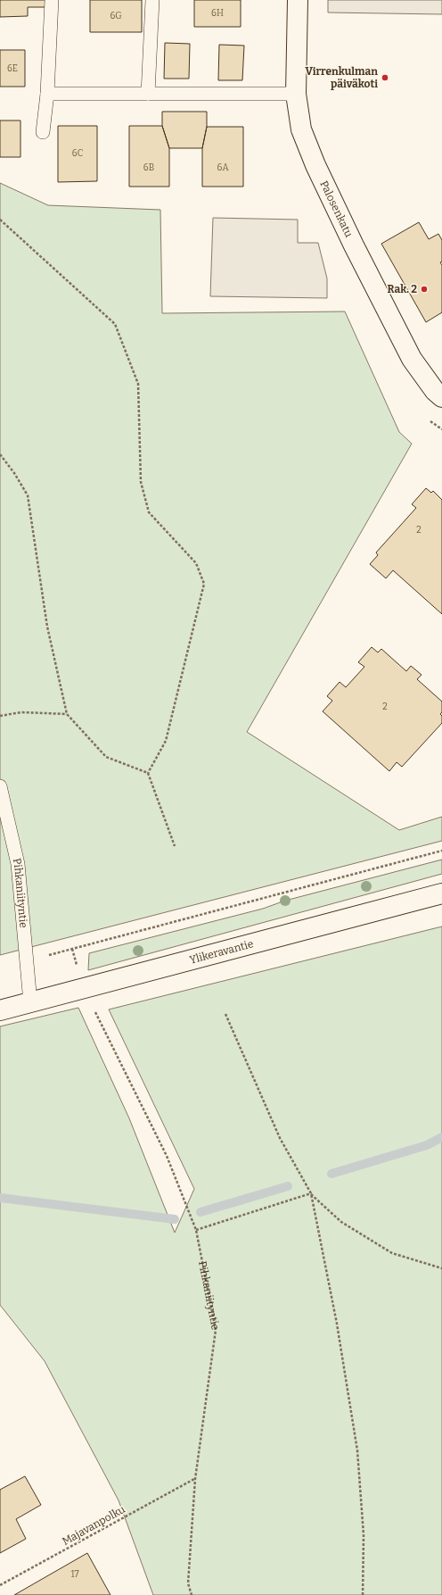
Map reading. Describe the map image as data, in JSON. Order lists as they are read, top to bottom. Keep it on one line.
{"streets":{"street":["Palosenkatu","Ylikeravantie"],"lane":["Pihkaniityntie"],"path":["Majavanpolku"]},"crossings":[["Pihkaniityntie","Ylikeravantie"],["Pihkaniityntie","Majavanpolku"]],"places":["Virrenkulman päiväkoti","Rak. 2"],"house_numbers":["6H","6G","6E","6C","6B","6A","2","2","17"]}
